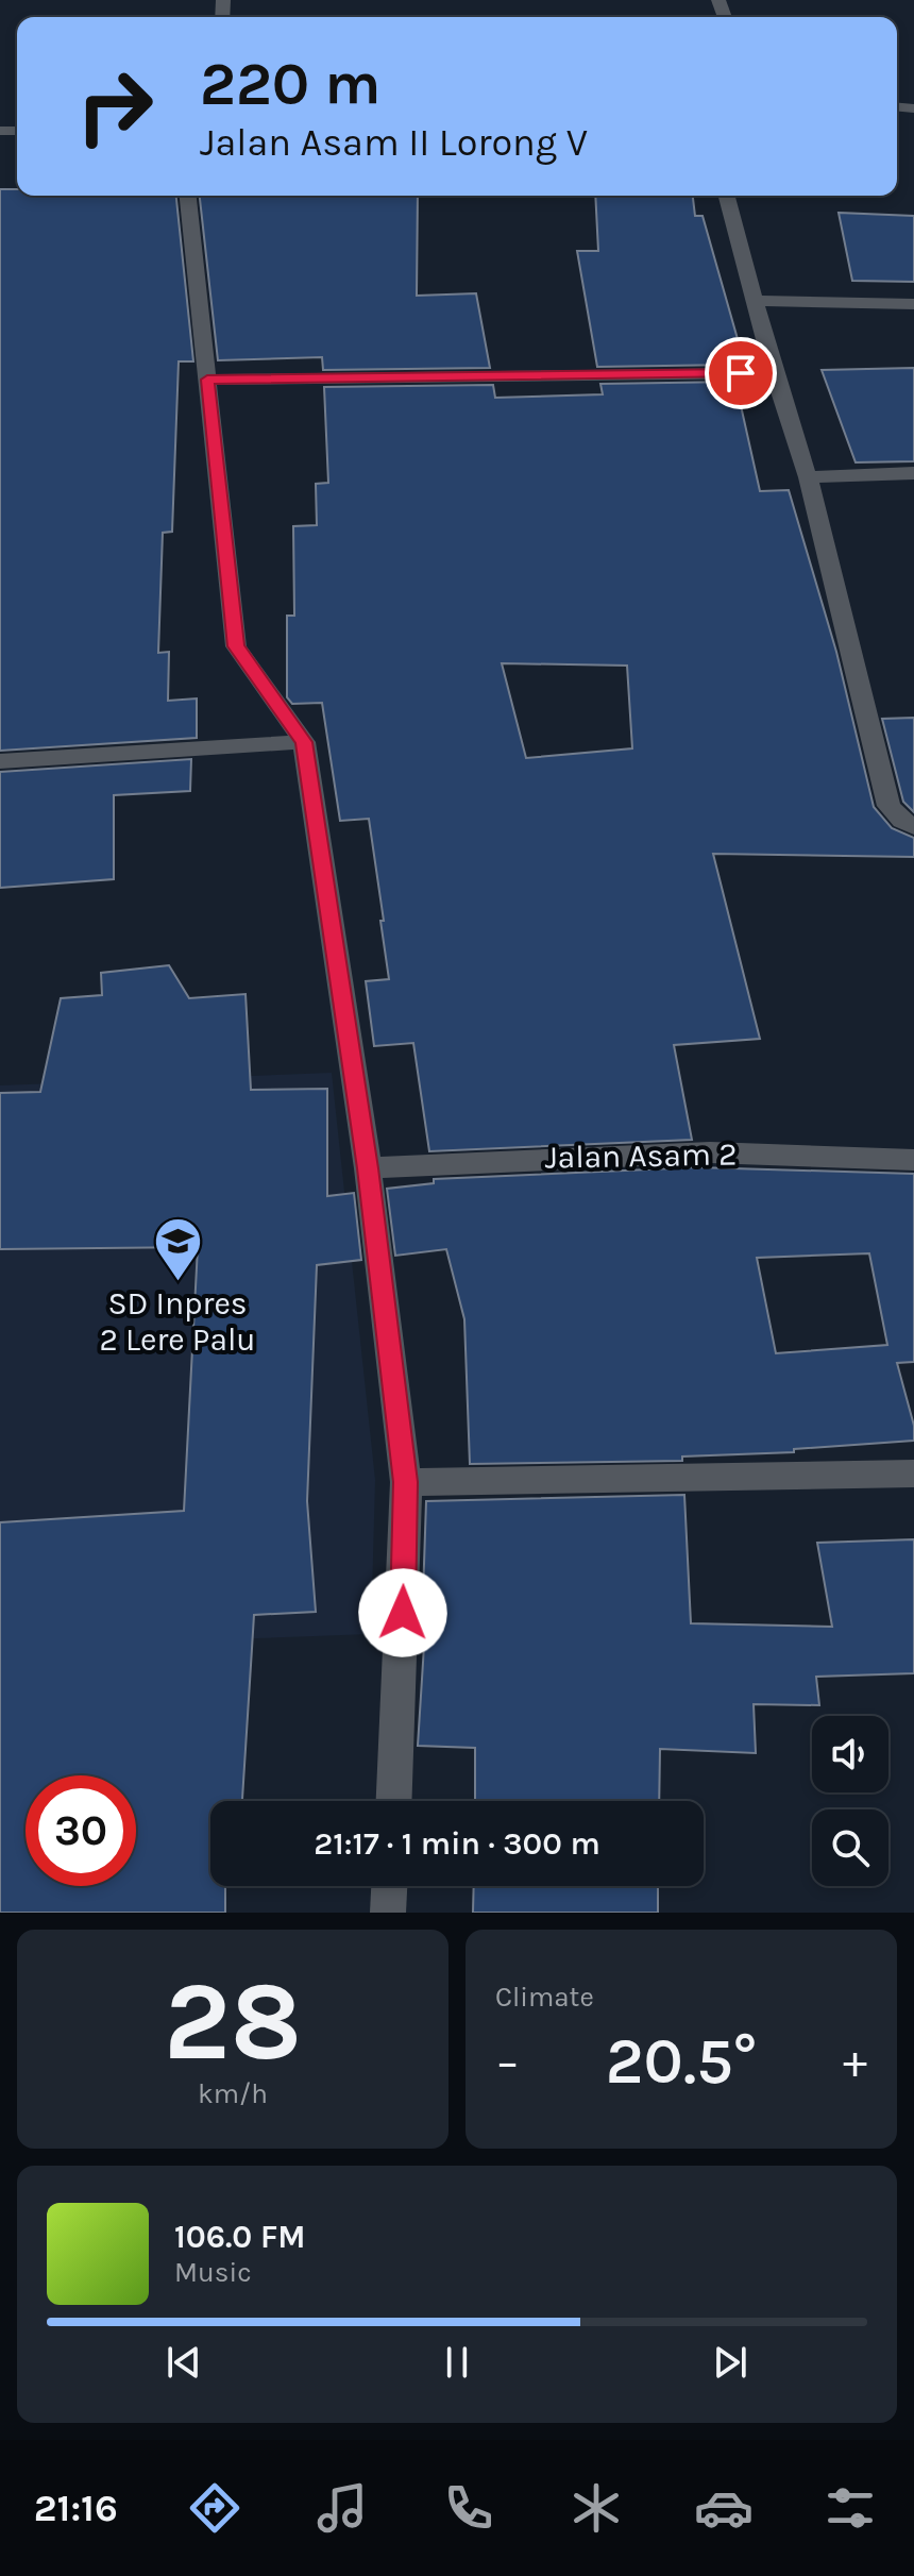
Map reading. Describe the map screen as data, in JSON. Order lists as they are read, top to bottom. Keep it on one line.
{"streets":{"street":["Jalan Asam 2"]},"places":{"school or university":["SD Inpres 2 Lere Palu"]},"page":{"turn":["220 m","Jalan Asam II Lorong V"],"limit":"30","trip":"21:17 · 1 min · 300 m","tile":[["28","km/h"],"Climate"],"heat":["−","20.5°","+"],"song":["106.0 FM","Music"],"tabs":"21:16"}}
